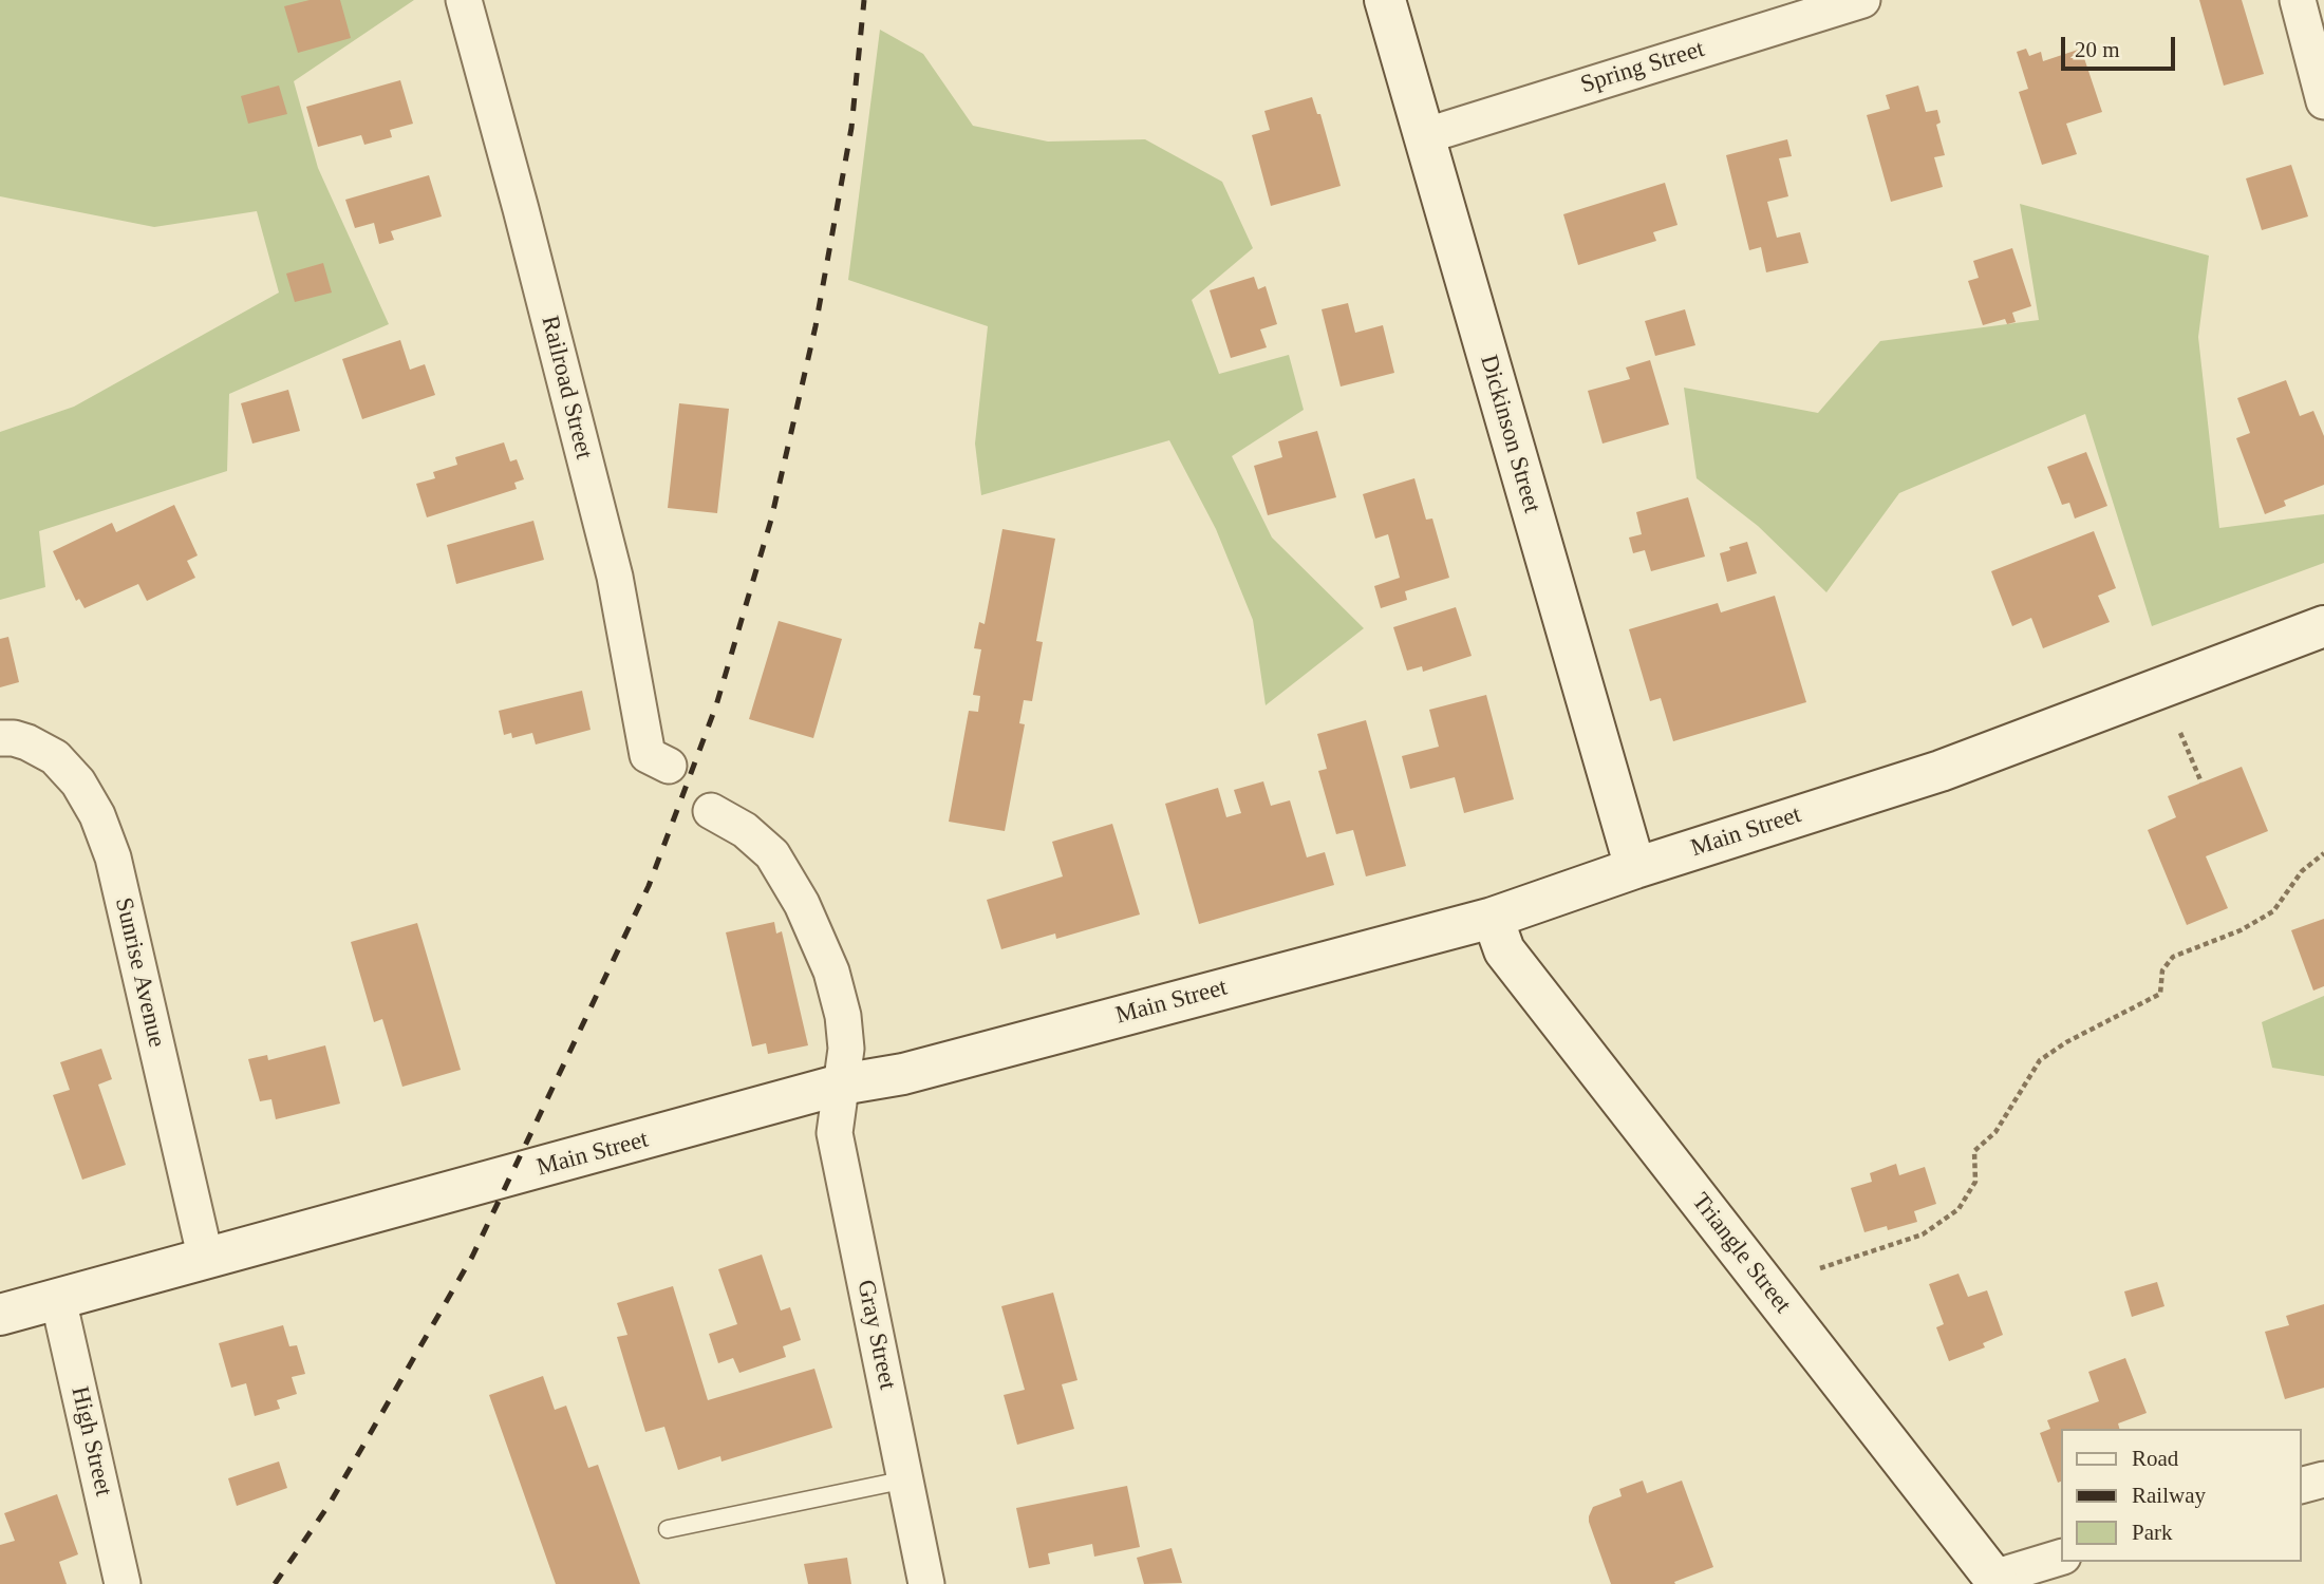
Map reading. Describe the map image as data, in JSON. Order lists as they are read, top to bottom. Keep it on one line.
{"streets":{"main road":["Dickinson Street","Main Street","Triangle Street"],"street":["Spring Street","Railroad Street","Sunrise Avenue","Gray Street","High Street"]},"crossings":[["Spring Street","Dickinson Street"],["Dickinson Street","Main Street"],["Main Street","Sunrise Avenue"],["Main Street","Triangle Street"],["Main Street","Gray Street"],["Main Street","High Street"]],"legend":["Road","Railway","Park"],"scale_bar":"20 m"}
